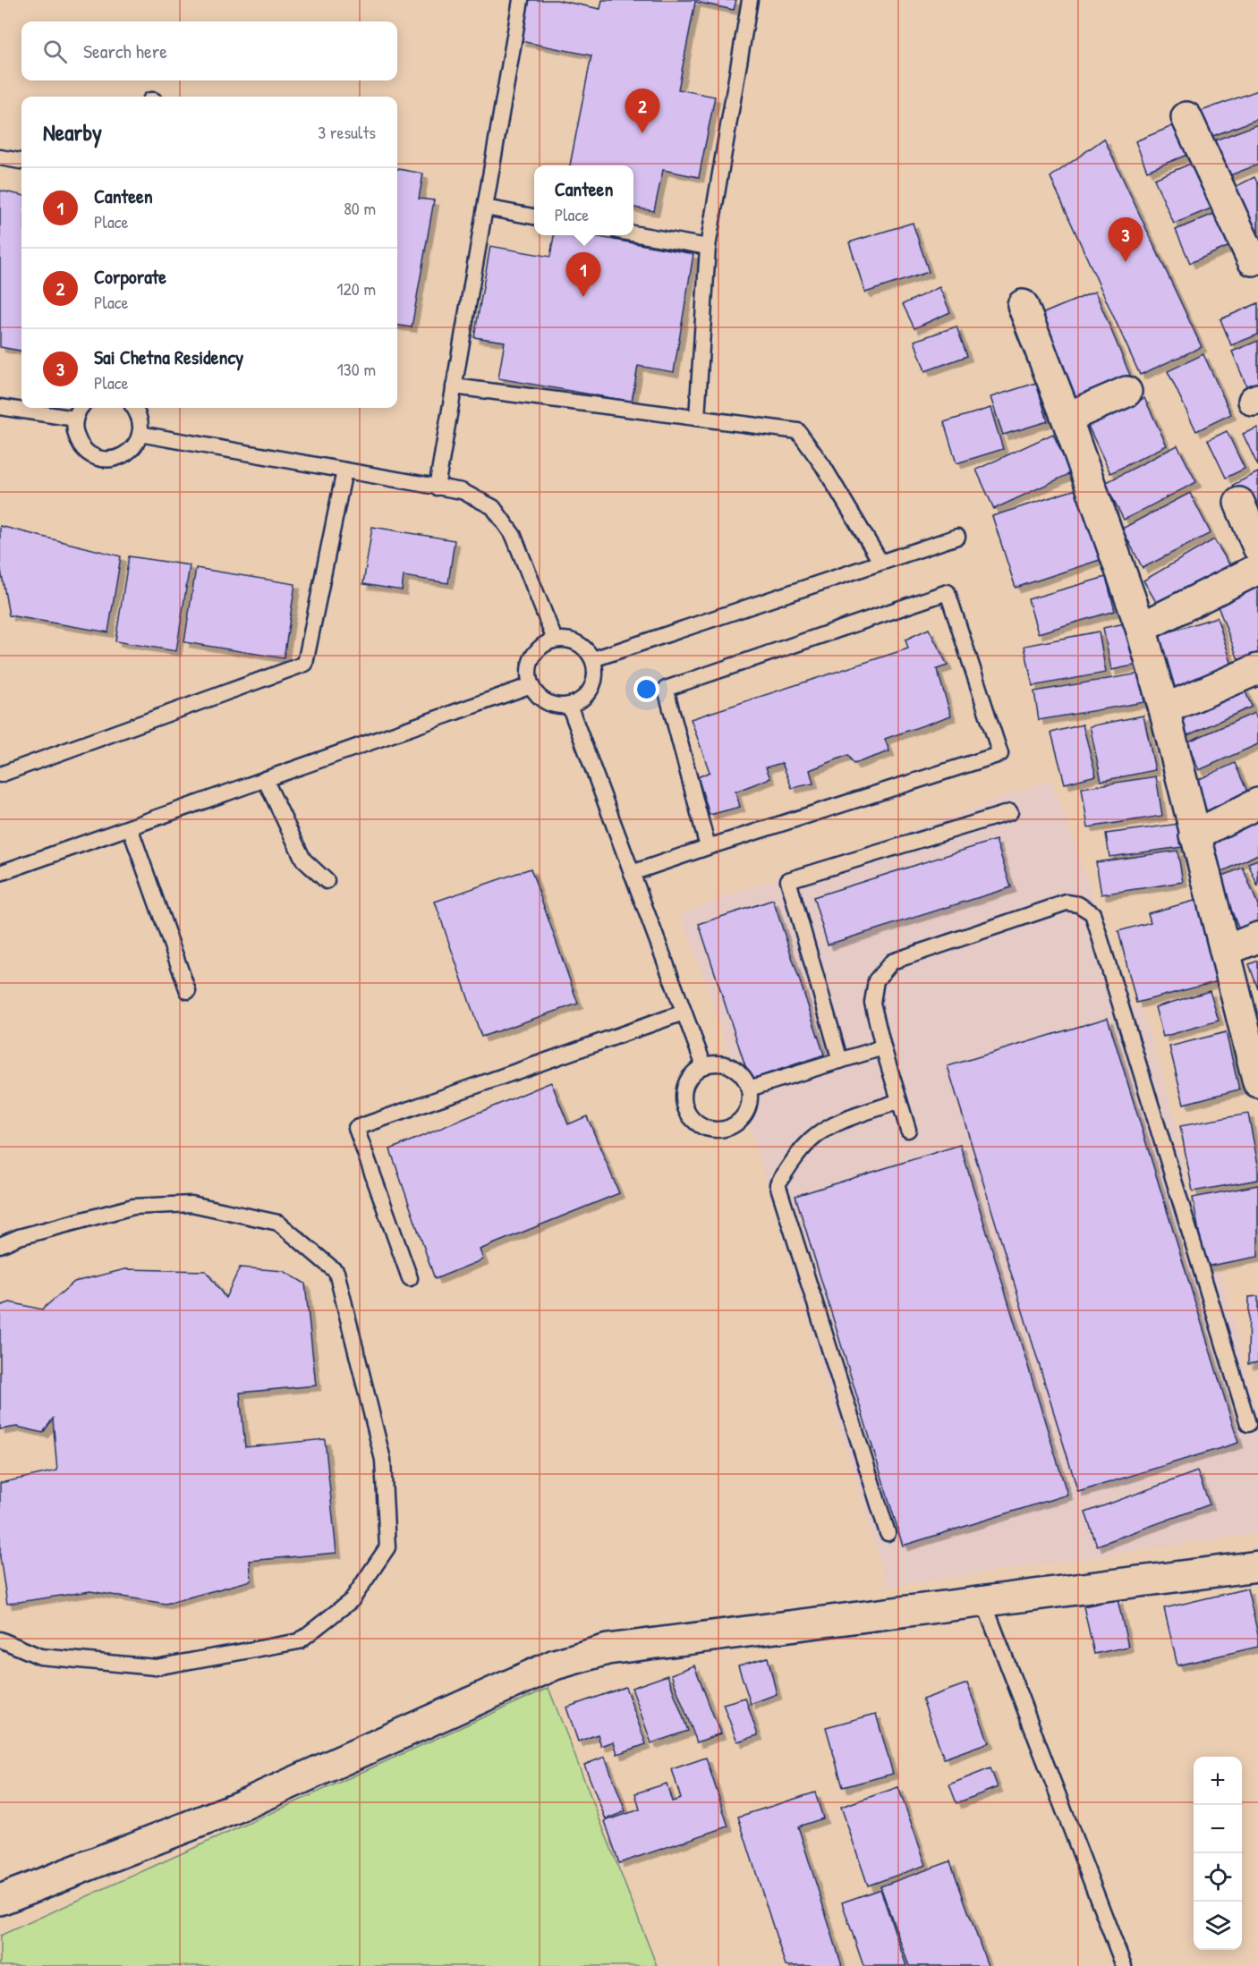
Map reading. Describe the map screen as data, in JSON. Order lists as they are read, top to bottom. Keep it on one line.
{"page":{"search":"Search here","pins":["2","3","1"],"heading":["Nearby","3 results"],"popup":["Canteen","Place"],"list":[{"mark":"1","name":"Canteen","note":"Place","value":"80 m"},{"mark":"2","name":"Corporate","note":"Place","value":"120 m"},{"mark":"3","name":"Sai Chetna Residency","note":"Place","value":"130 m"}],"map_buttons":["+","−"]}}
